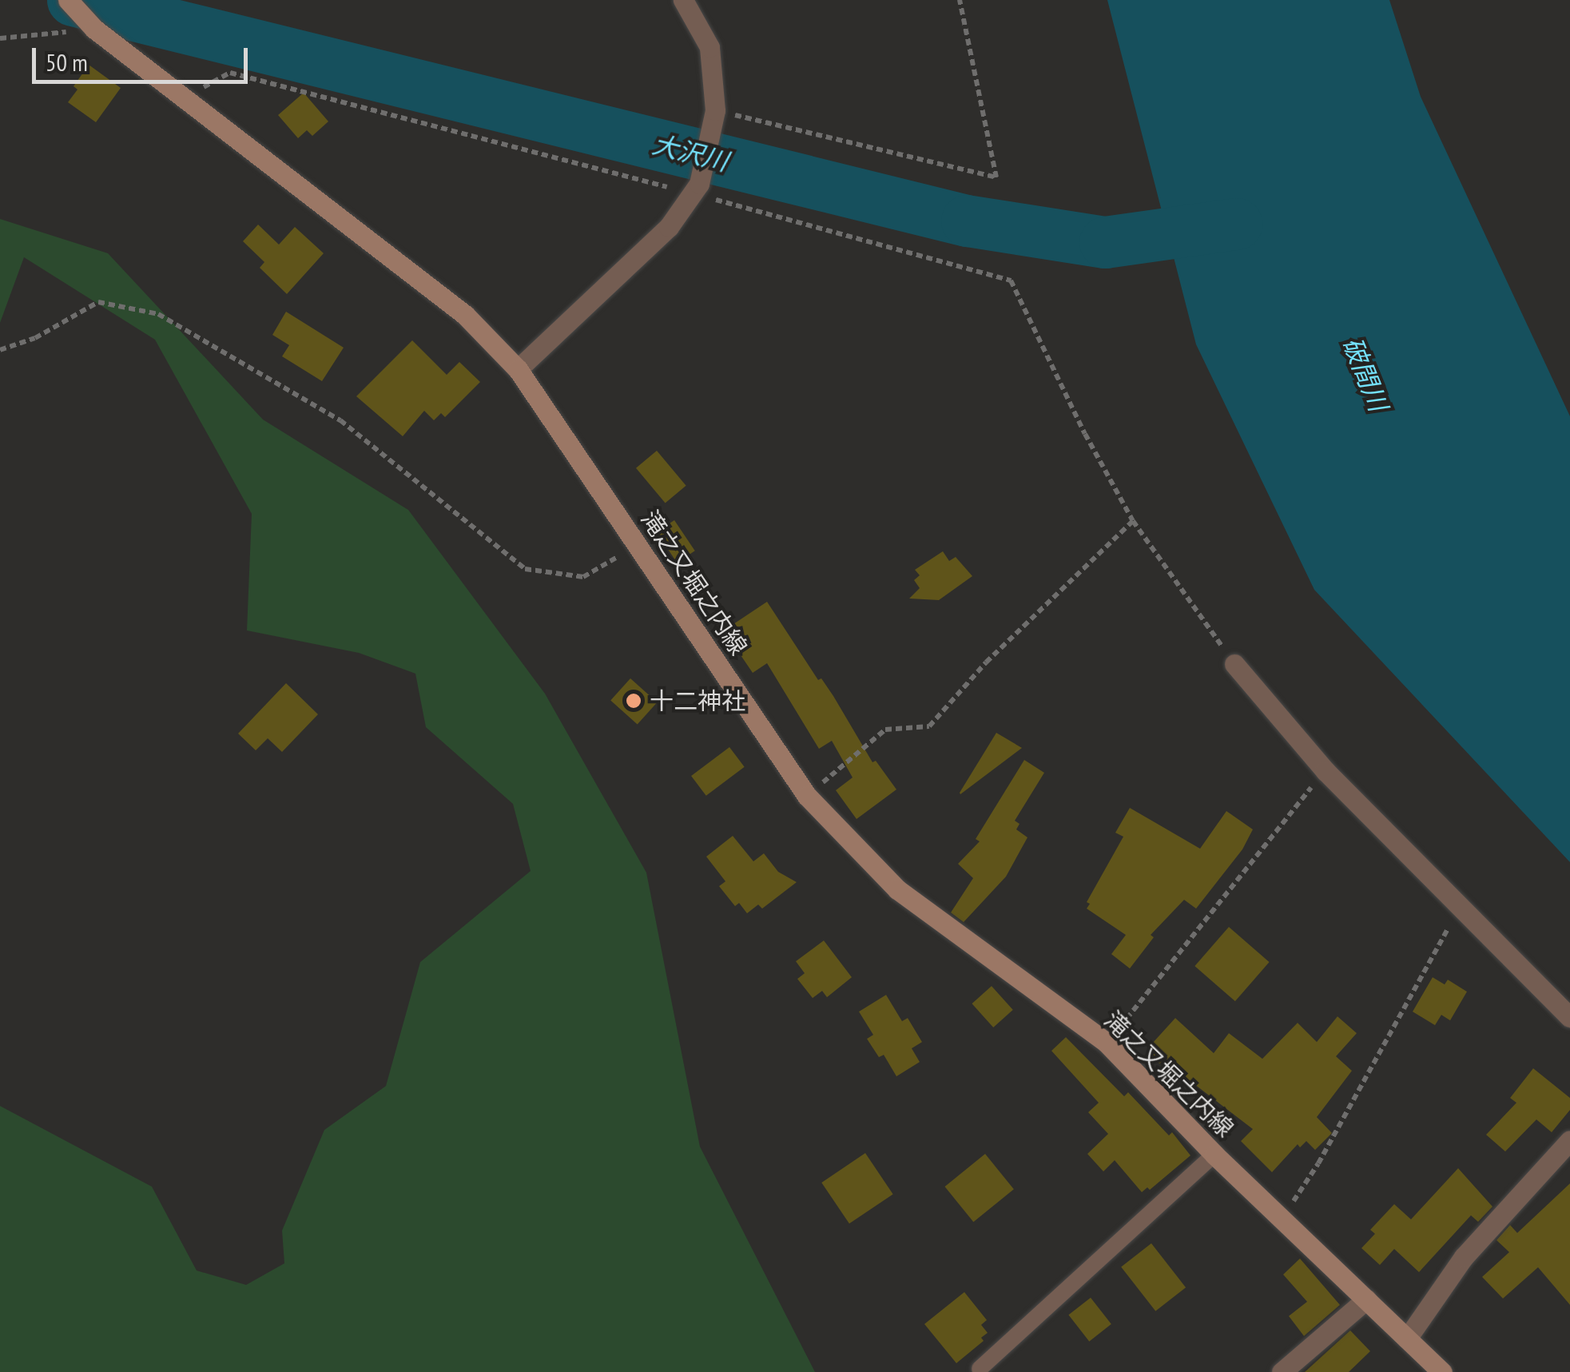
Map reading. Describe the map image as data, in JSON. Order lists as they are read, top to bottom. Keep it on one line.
{"streets":{"main road":["滝之又堀之内線"]},"water":["大沢川","破間川"],"places":["十二神社"],"scale_bar":"50 m"}
